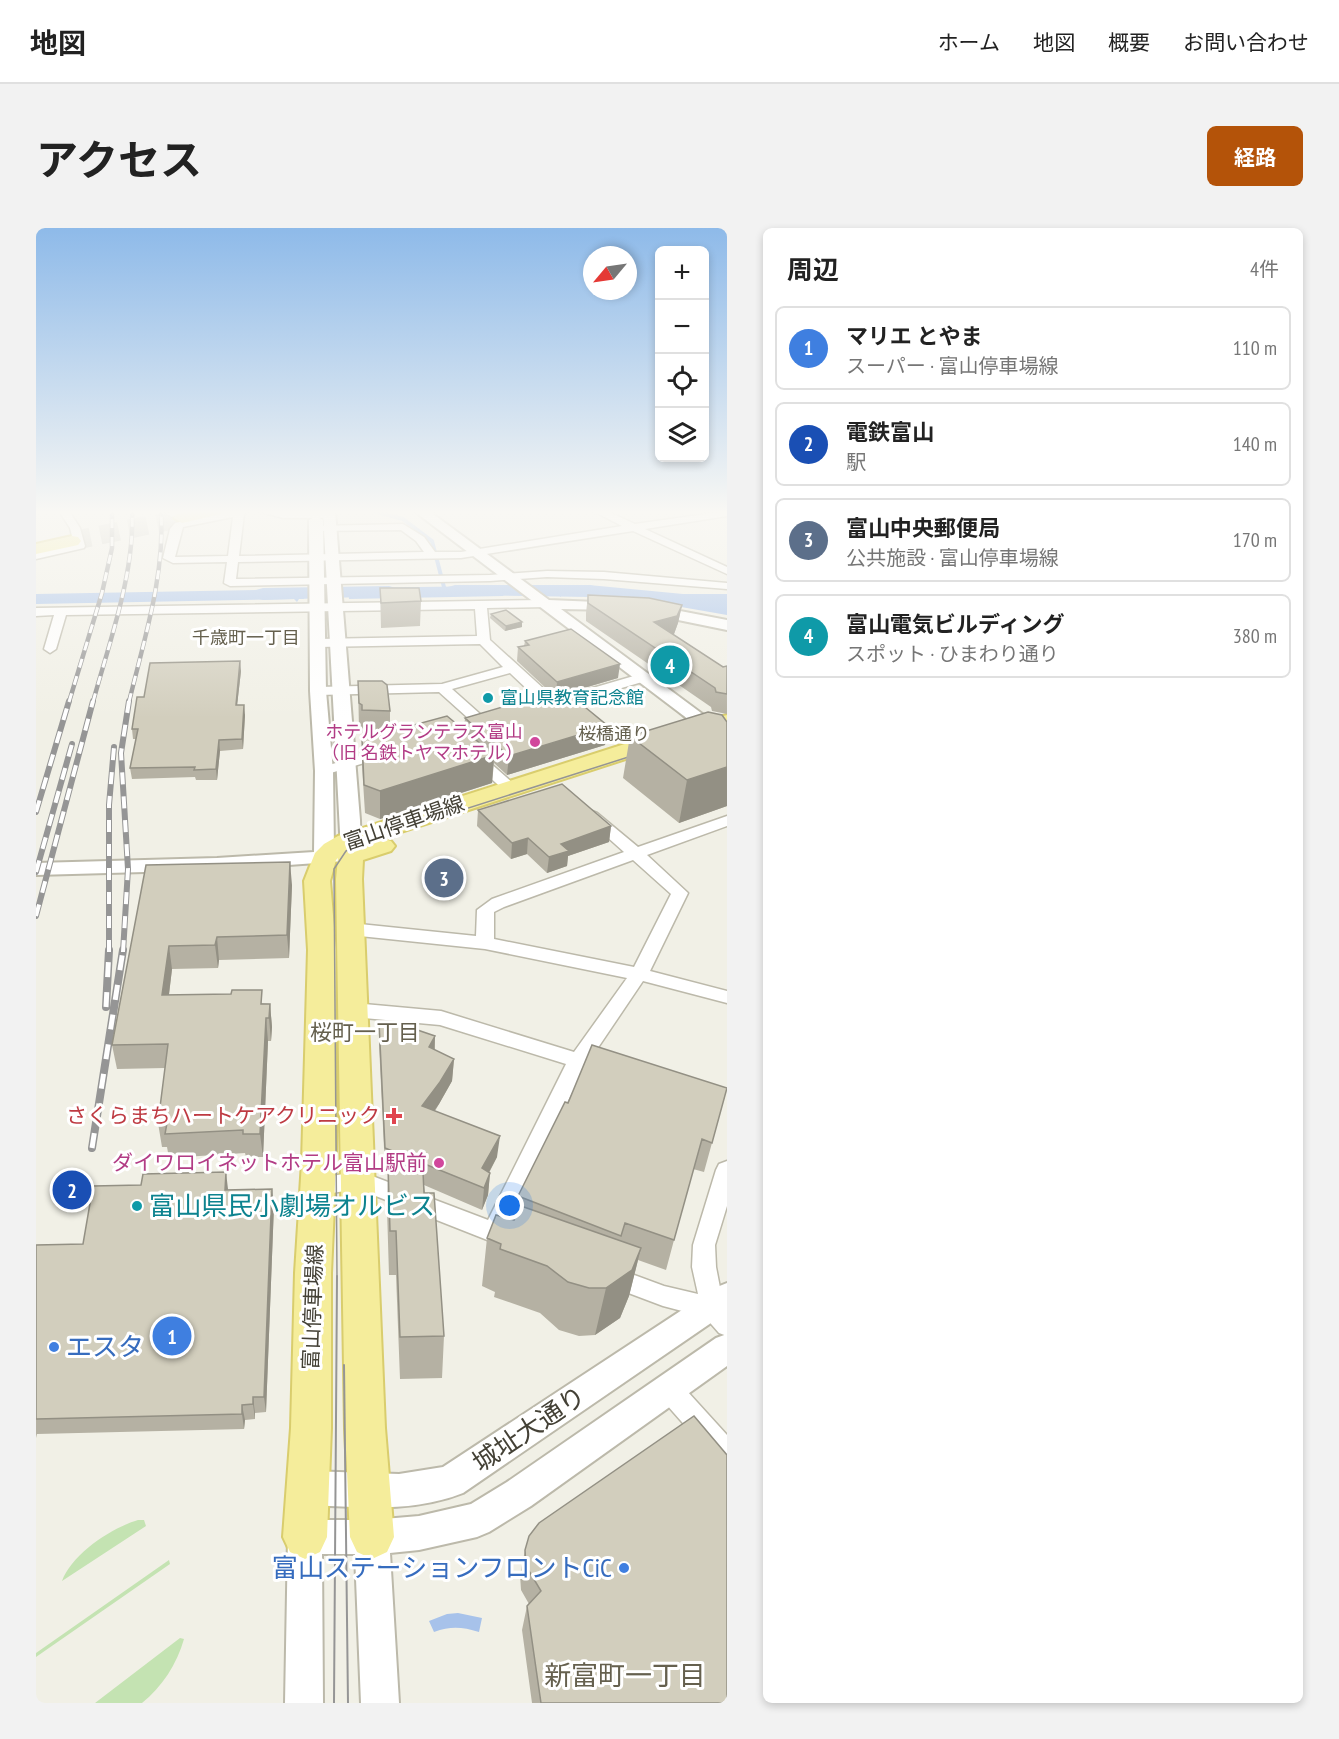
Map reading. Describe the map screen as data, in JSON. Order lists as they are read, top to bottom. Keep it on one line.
{"streets":{"main road":["富山停車場線"],"street":["城址大通り"]},"crossings":[["富山停車場線","城址大通り"]],"districts":["千歳町一丁目","桜橋通り","桜町一丁目","新富町一丁目"],"places":{"other":["富山県教育記念館","ホテルグランテラス富山 （旧 名鉄トヤマホテル）","ダイワロイネットホテル富山駅前","富山県民小劇場オルビス","エスタ","富山ステーションフロントCiC"],"health":["さくらまちハートケアクリニック"]},"north":"bottom left","page":{"header":"地図","nav":["ホーム","地図","概要","お問い合わせ"],"title":"アクセス","buttons":"経路","heading":["周辺","4件"],"map_buttons":["+","−"],"list":[{"mark":"1","name":"マリエ とやま","note":"スーパー · 富山停車場線","value":"110 m"},{"mark":"2","name":"電鉄富山","note":"駅","value":"140 m"},{"mark":"3","name":"富山中央郵便局","note":"公共施設 · 富山停車場線","value":"170 m"},{"mark":"4","name":"富山電気ビルディング","note":"スポット · ひまわり通り","value":"380 m"}],"pins":["4","3","2","1"]}}
